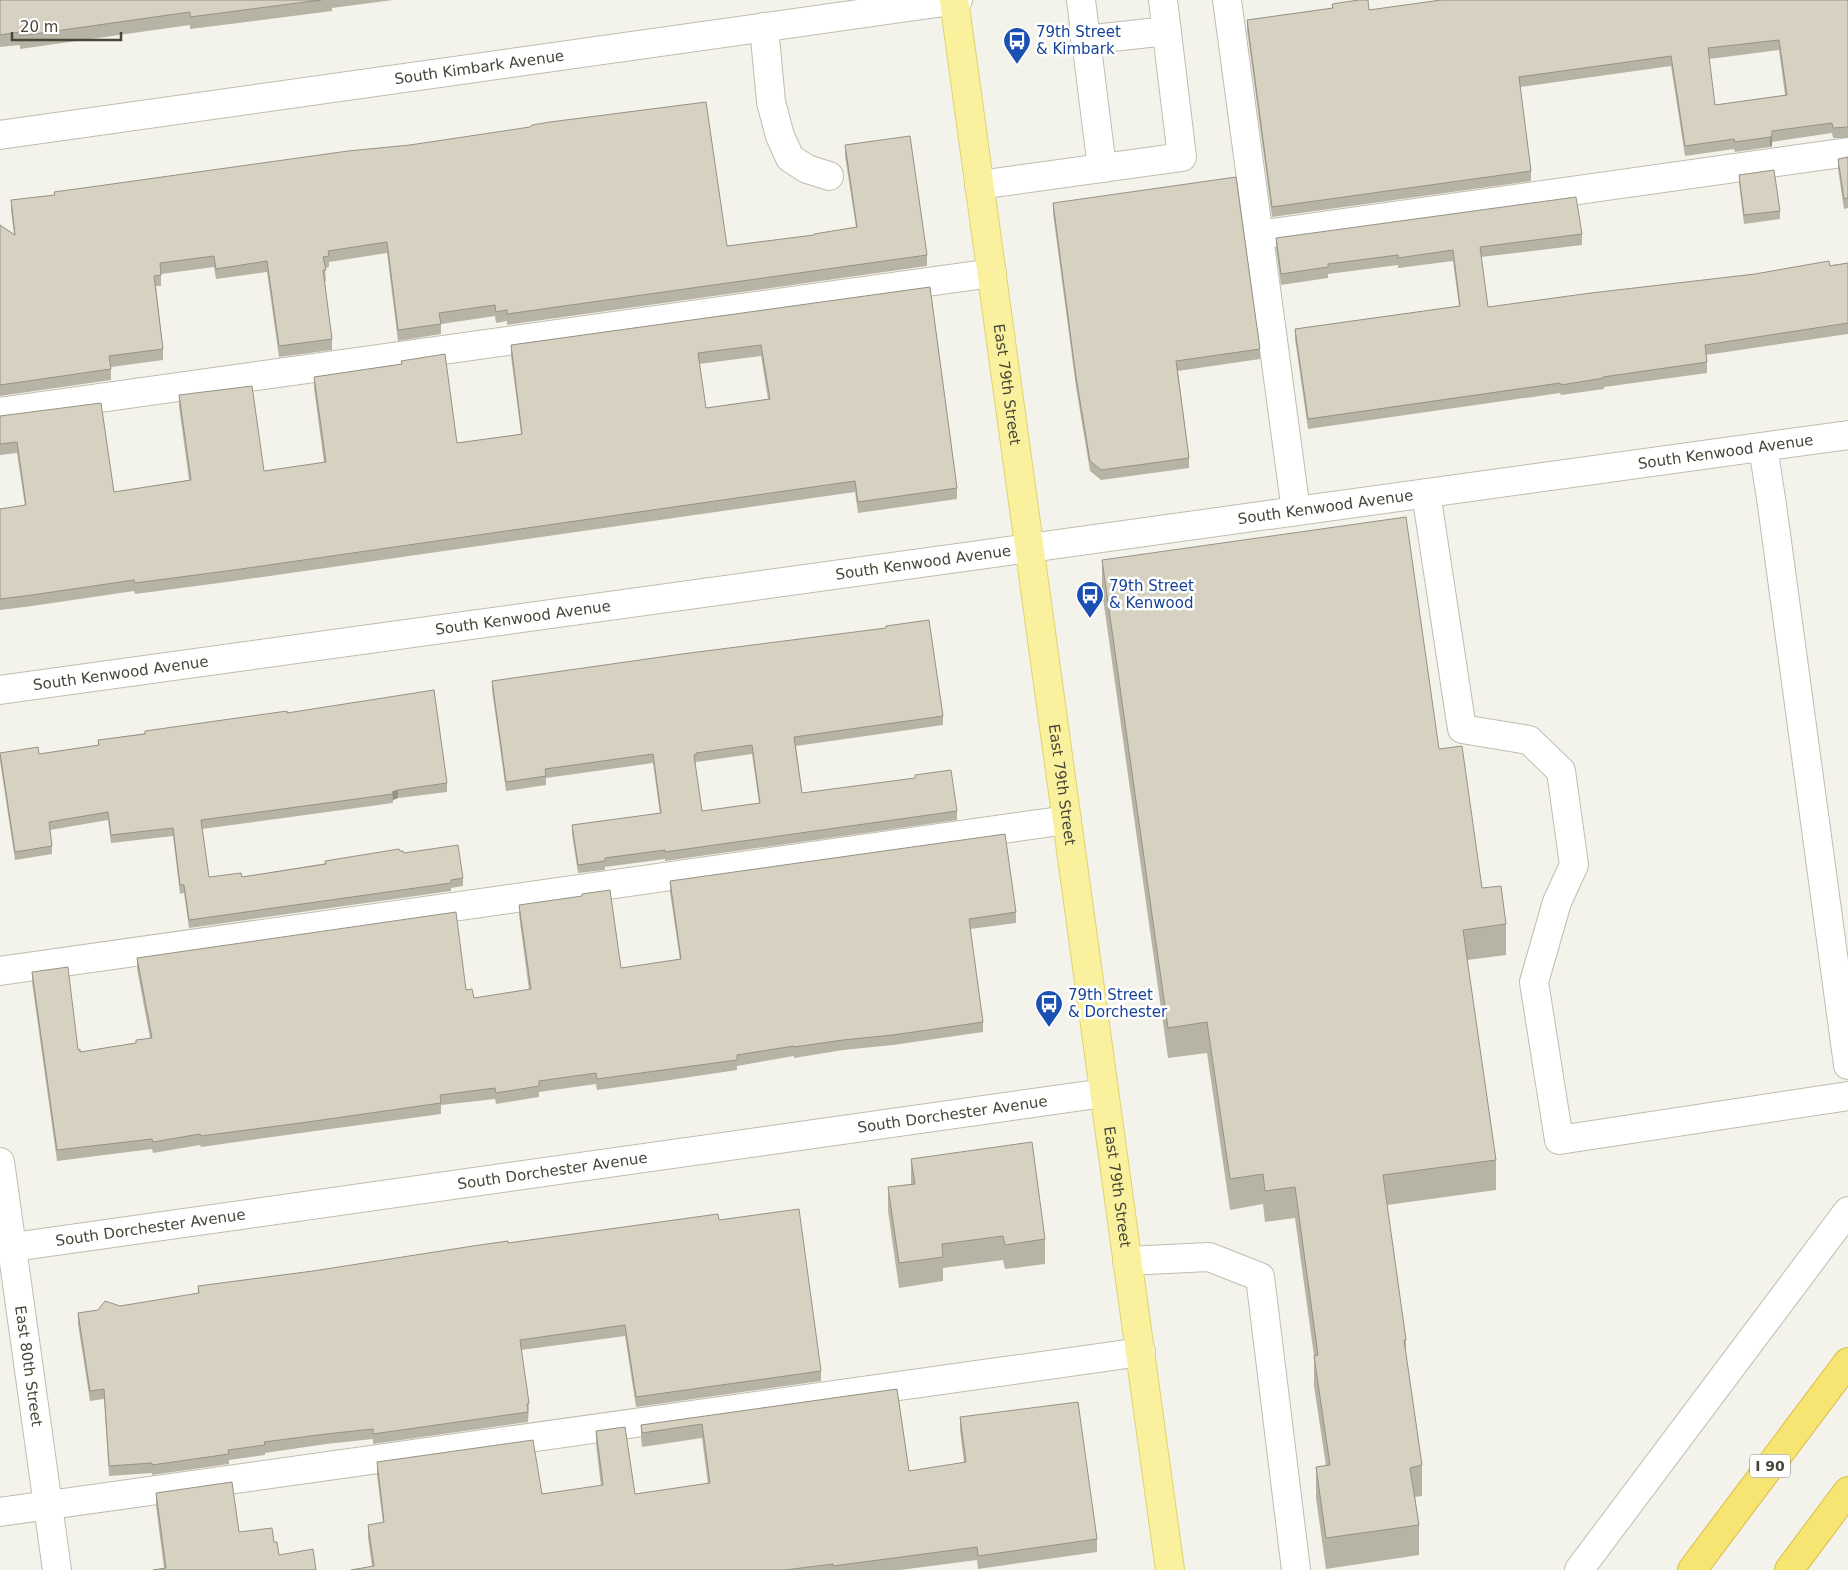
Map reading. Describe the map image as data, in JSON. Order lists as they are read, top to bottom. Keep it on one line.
{"streets":{"highway":["I 90"],"main road":["East 79th Street"],"street":["South Kimbark Avenue","South Kenwood Avenue","South Dorchester Avenue","East 80th Street"]},"crossings":[["South Kimbark Avenue","East 79th Street"],["East 79th Street","South Kenwood Avenue"],["East 79th Street","South Dorchester Avenue"],["South Dorchester Avenue","East 80th Street"]],"places":{"bus stop":["79th Street & Kimbark","79th Street & Kenwood","79th Street & Dorchester"]},"scale_bar":"20 m"}
